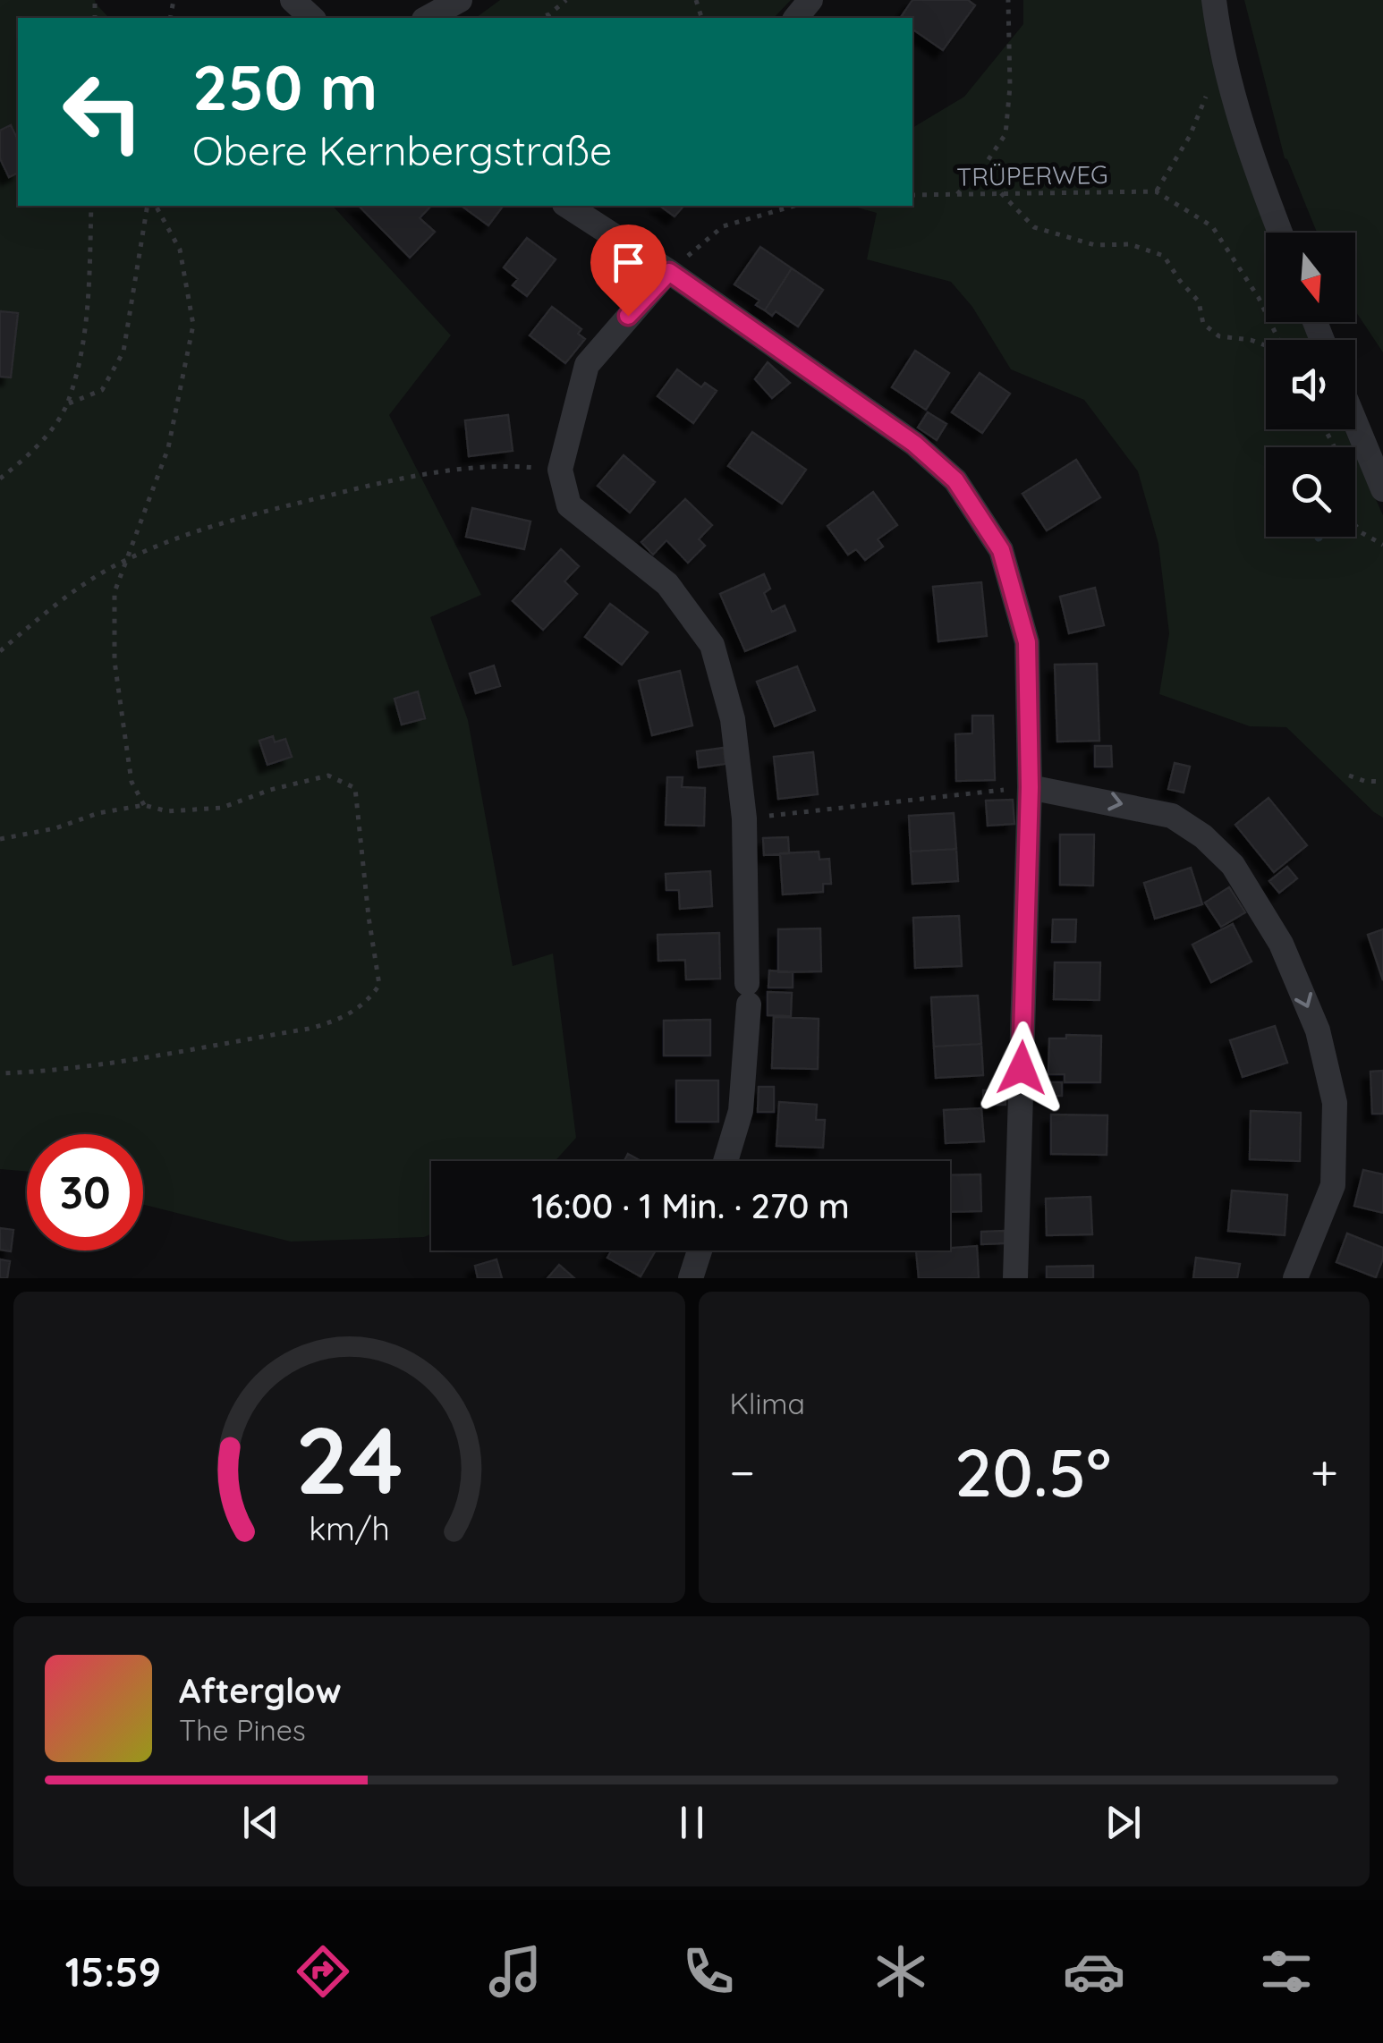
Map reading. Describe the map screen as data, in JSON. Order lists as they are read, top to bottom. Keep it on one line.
{"streets":{"path":["TRÜPERWEG"]},"north":"bottom","page":{"turn":["250 m","Obere Kernbergstraße"],"limit":"30","trip":"16:00 · 1 Min. · 270 m","tile":"Klima","heat":["−","20.5°","+"],"song":["Afterglow","The Pines"],"tabs":"15:59","gauge":["24","km/h"]}}
